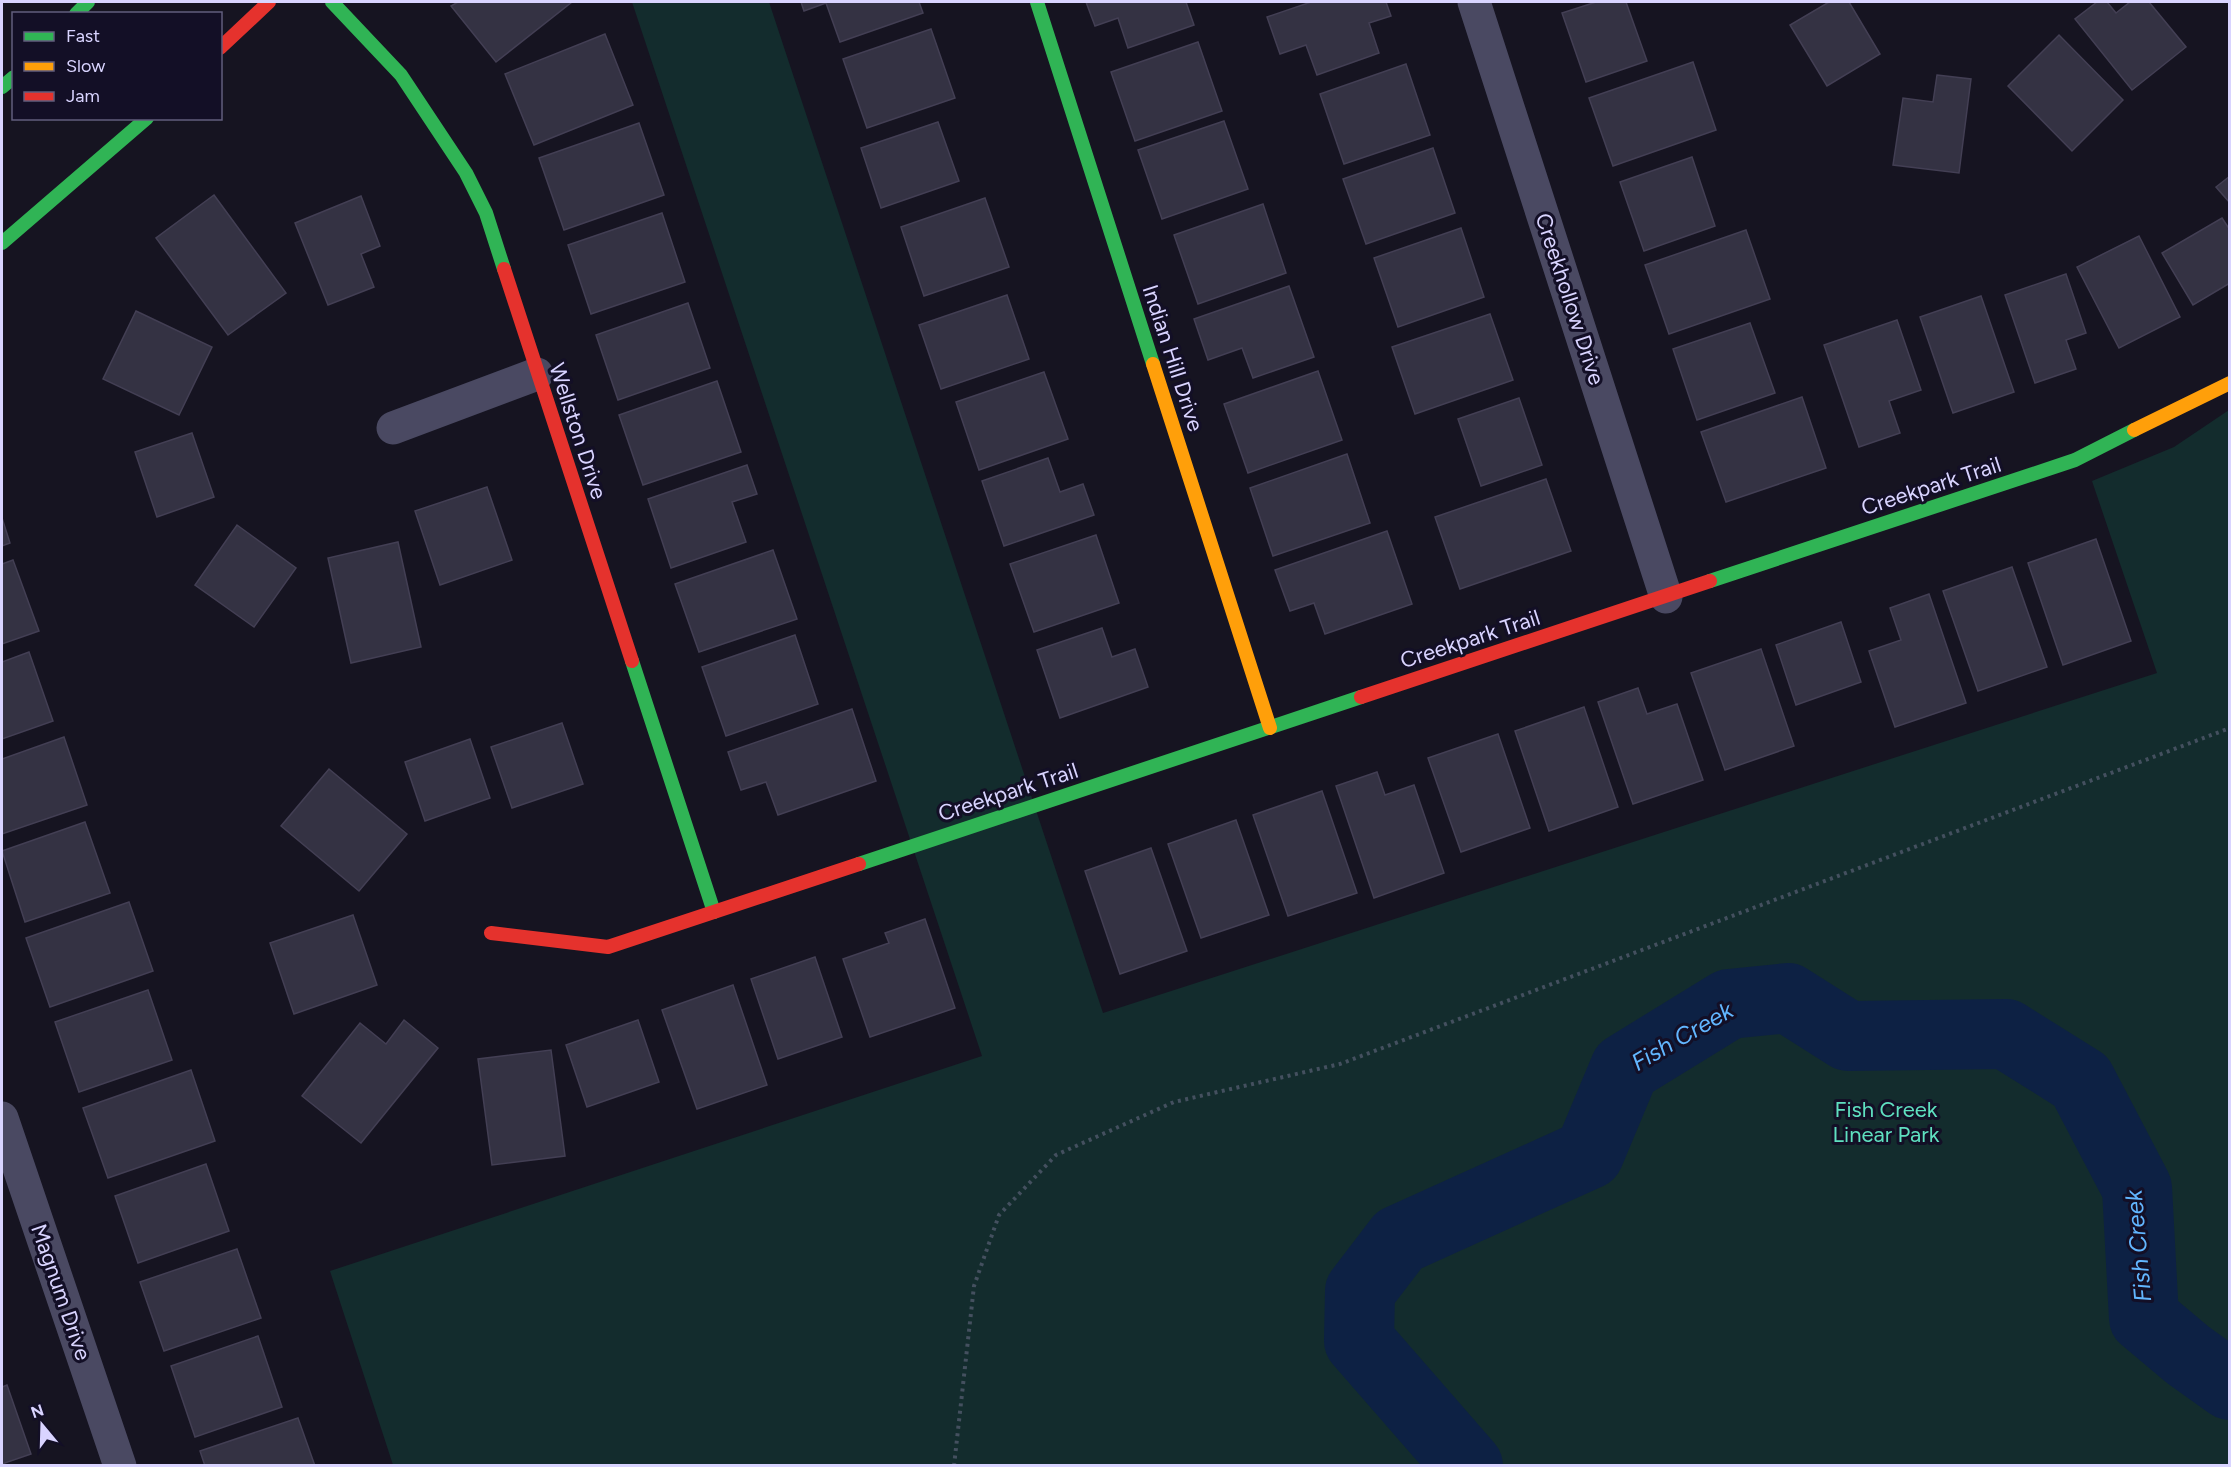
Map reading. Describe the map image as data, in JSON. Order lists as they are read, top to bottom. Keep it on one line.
{"streets":{"street":["Creekhollow Drive","Indian Hill Drive","Wellston Drive","Creekpark Trail","Magnum Drive"]},"crossings":[["Creekhollow Drive","Creekpark Trail"],["Indian Hill Drive","Creekpark Trail"],["Wellston Drive","Creekpark Trail"]],"water":["Fish Creek"],"parks":["Fish Creek Linear Park"],"legend":["Fast","Slow","Jam"],"north":"top"}
